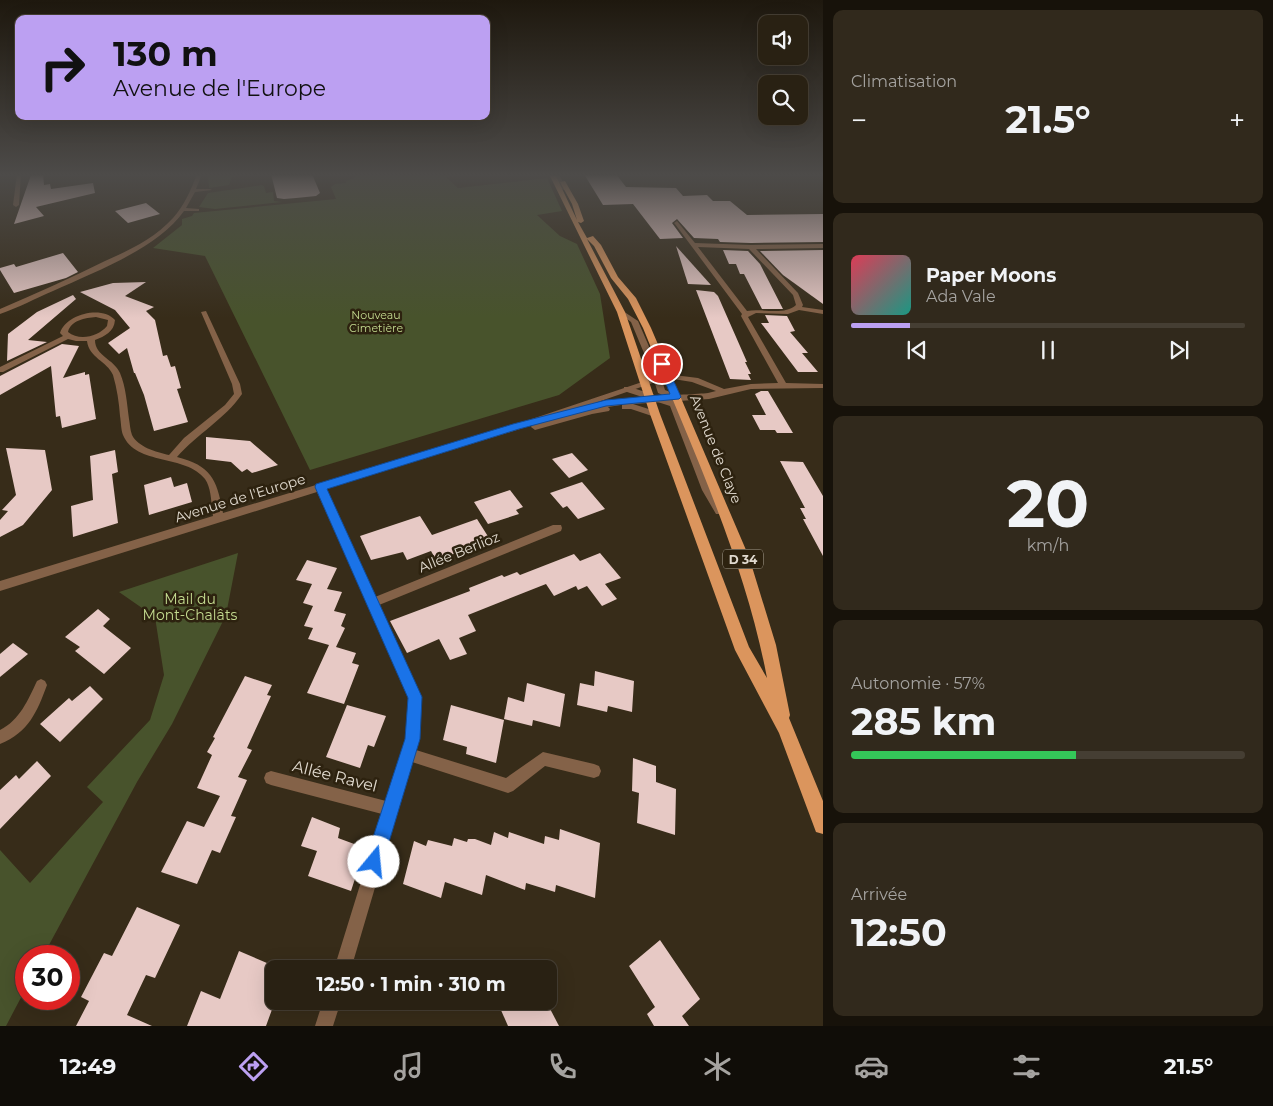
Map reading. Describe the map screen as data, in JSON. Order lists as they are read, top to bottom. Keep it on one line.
{"streets":{"main road":["Avenue de Claye","D 34"],"street":["Avenue de l'Europe","Allée Berlioz","Allée Ravel"]},"crossings":[["Avenue de Claye","Avenue de l'Europe"]],"parks":["Nouveau Cimetière","Mail du Mont-Chalâts"],"page":{"tile":["Climatisation",["20","km/h"],["Autonomie · 57%","285 km"],["Arrivée","12:50"]],"turn":["130 m","Avenue de l'Europe"],"heat":["−","21.5°","+"],"song":["Paper Moons","Ada Vale"],"limit":"30","trip":"12:50 · 1 min · 310 m","tabs":["12:49","21.5°"]}}
